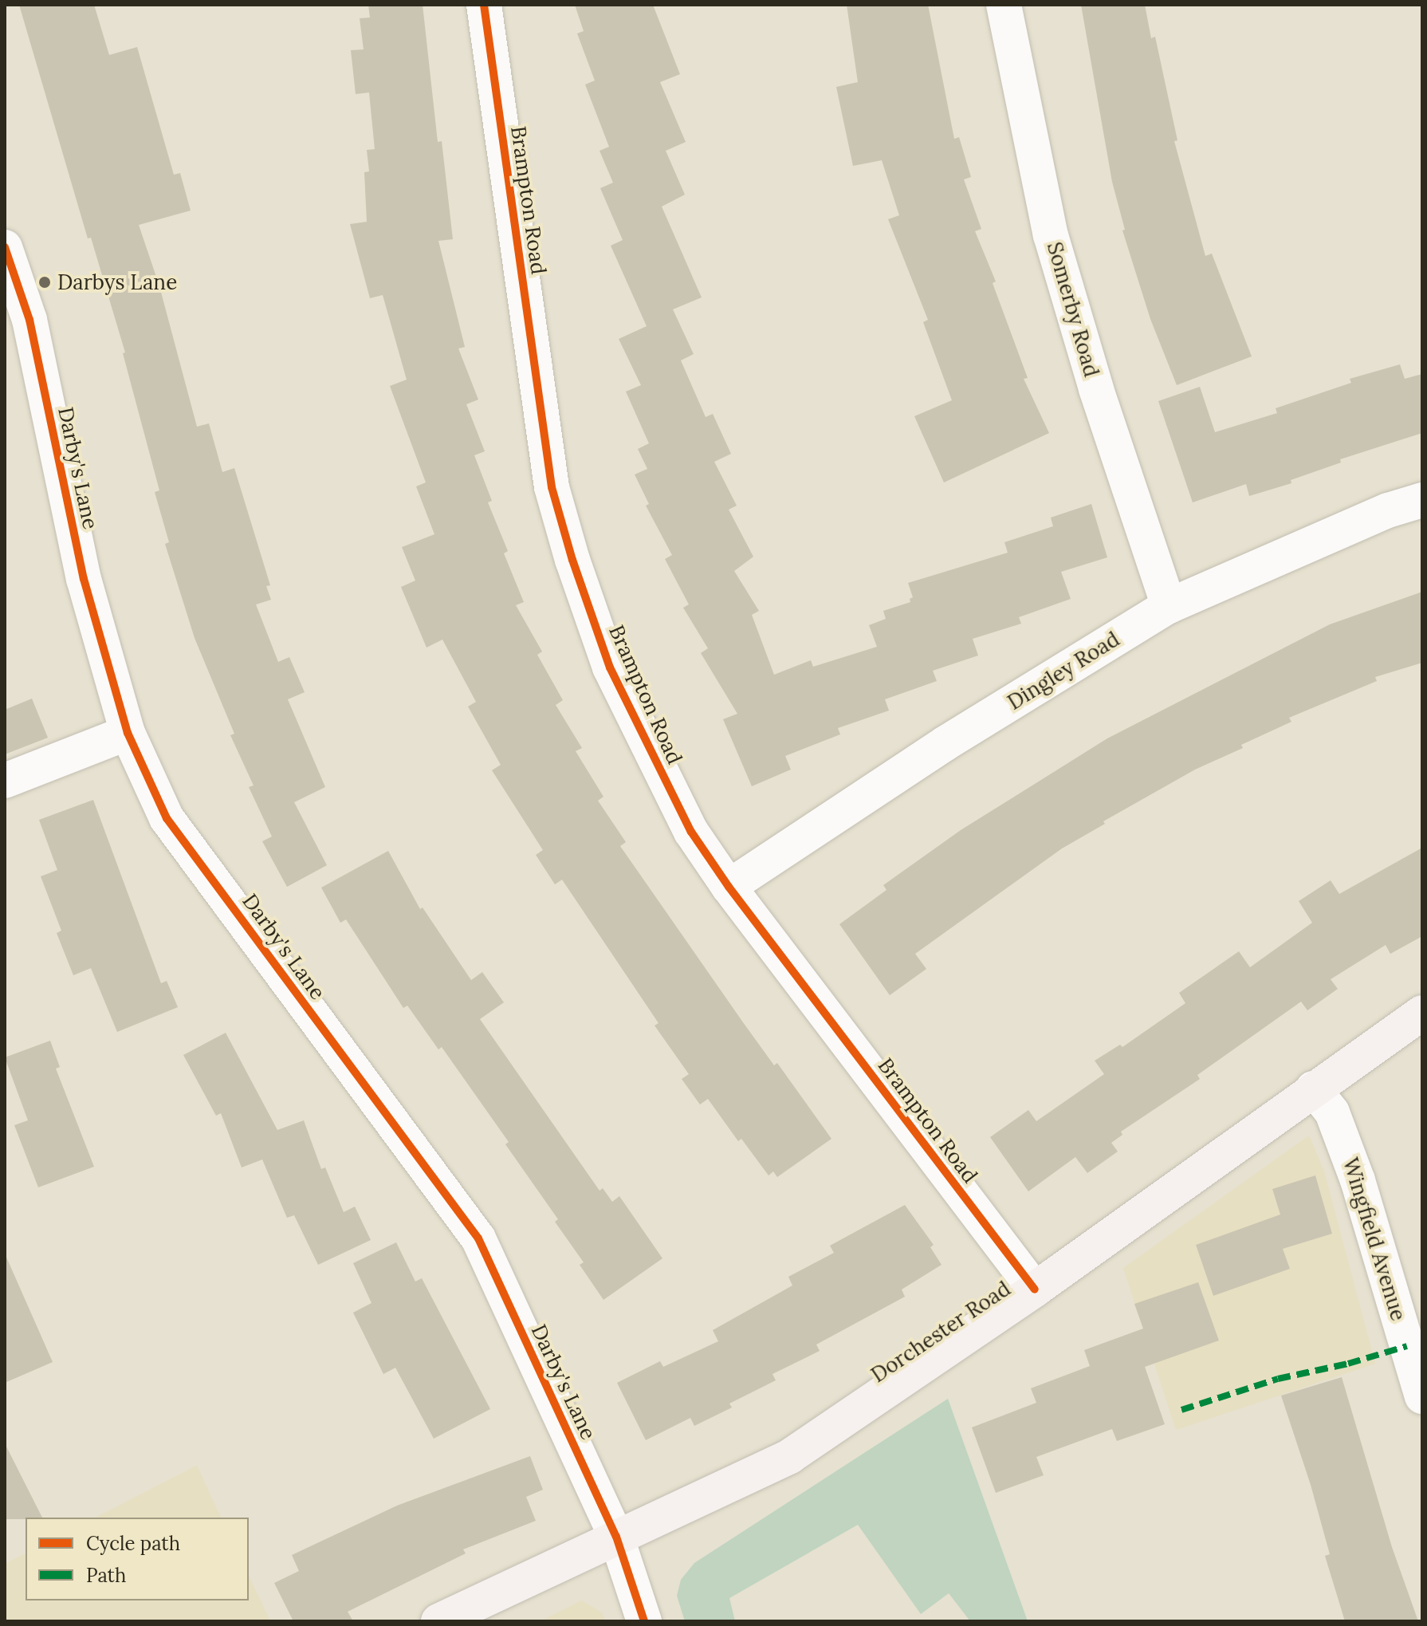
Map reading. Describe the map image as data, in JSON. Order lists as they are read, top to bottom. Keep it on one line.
{"streets":{"street":["Brampton Road","Somerby Road","Darby's Lane","Dingley Road","Wingfield Avenue","Dorchester Road"]},"crossings":[["Brampton Road","Dingley Road"],["Brampton Road","Dorchester Road"],["Somerby Road","Dingley Road"],["Darby's Lane","Dorchester Road"],["Wingfield Avenue","Dorchester Road"]],"places":["Darbys Lane"],"legend":["Cycle path","Path"]}
